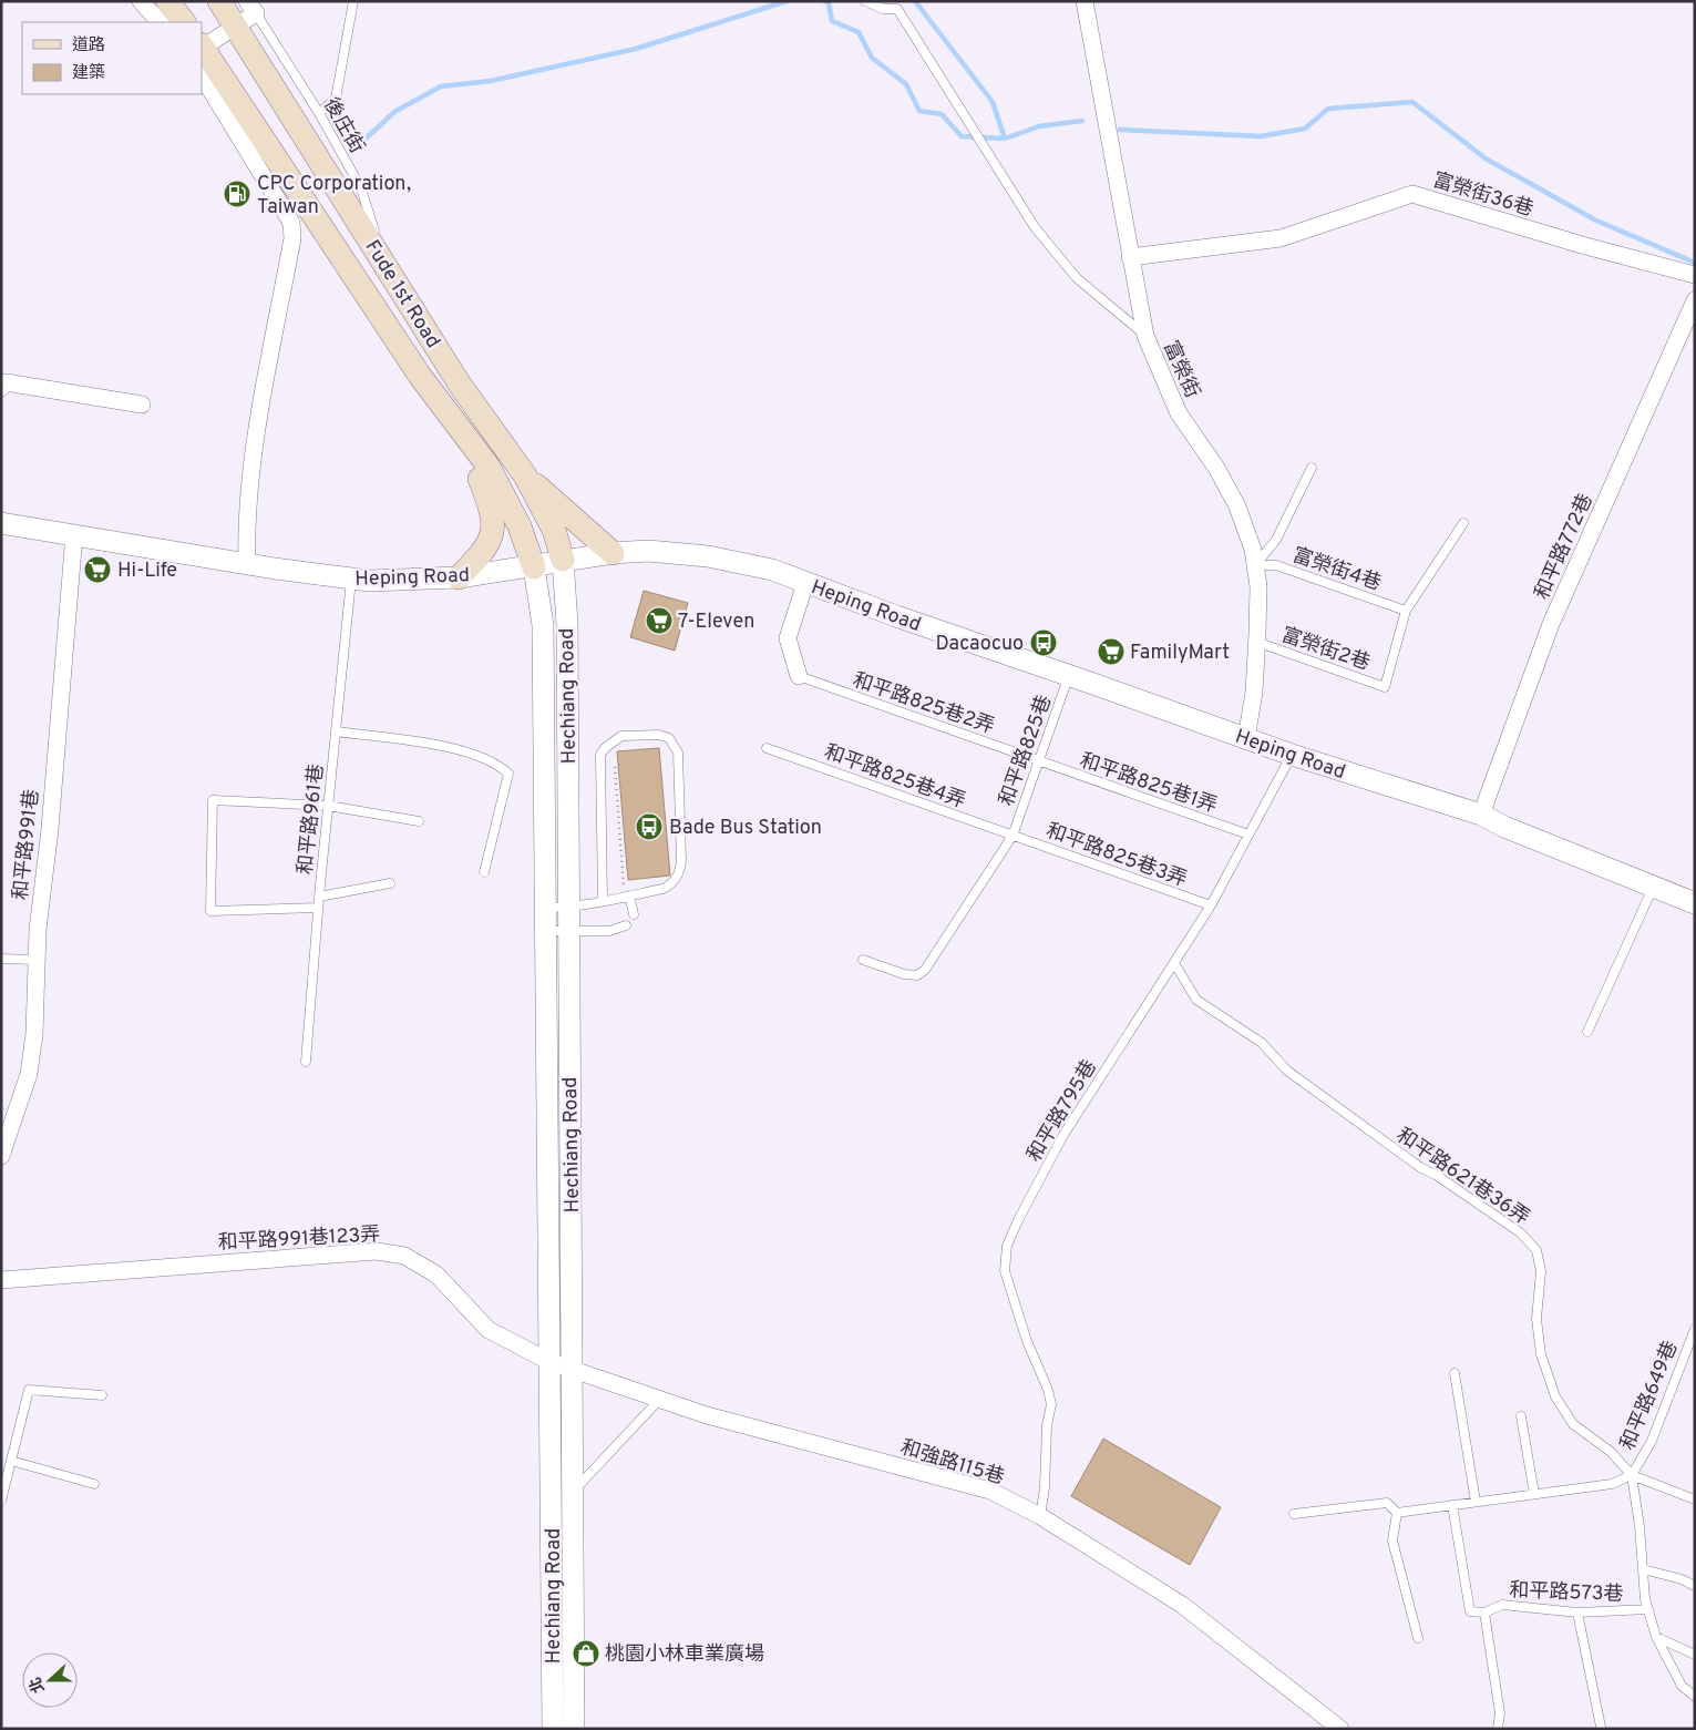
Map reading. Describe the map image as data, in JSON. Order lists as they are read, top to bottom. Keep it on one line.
{"streets":{"main road":["Fude 1st Road"],"street":["富榮街36巷","富榮街","和平路772巷","Heping Road","Hechiang Road","和平路991巷","和平路991巷123弄","和強路115巷"],"lane":["後庄街","富榮街4巷","富榮街2巷","和平路825巷2弄","和平路825巷","和平路825巷4弄","和平路825巷1弄","和平路961巷","和平路825巷3弄","和平路795巷","和平路621巷36弄","和平路649巷","和平路573巷"]},"crossings":[["後庄街","Fude 1st Road"],["富榮街36巷","富榮街"],["Fude 1st Road","Heping Road"],["Fude 1st Road","Hechiang Road"],["富榮街","富榮街4巷"],["富榮街","Heping Road"],["富榮街","富榮街2巷"],["和平路772巷","Heping Road"],["富榮街4巷","富榮街2巷"],["Heping Road","Hechiang Road"],["Heping Road","和平路825巷"],["Heping Road","和平路961巷"],["Heping Road","和平路991巷"],["Heping Road","和平路795巷"],["Hechiang Road","和平路991巷123弄"],["Hechiang Road","和強路115巷"],["和平路825巷2弄","和平路825巷"],["和平路825巷2弄","和平路825巷1弄"],["和平路825巷","和平路825巷4弄"],["和平路825巷","和平路825巷1弄"],["和平路825巷","和平路825巷3弄"],["和平路825巷4弄","和平路825巷3弄"],["和平路825巷1弄","和平路795巷"],["和平路825巷3弄","和平路795巷"],["和平路795巷","和平路621巷36弄"],["和平路795巷","和強路115巷"],["和平路621巷36弄","和平路649巷"],["和平路621巷36弄","和平路573巷"],["和平路991巷123弄","和強路115巷"],["和平路649巷","和平路573巷"]],"places":{"fuel station":["CPC Corporation, Taiwan"],"supermarket":["Hi-Life","7-Eleven","FamilyMart"],"bus stop":["Dacaocuo","Bade Bus Station"],"shop":["桃園小林車業廣場"]},"legend":["道路","建築"],"north":"left"}
